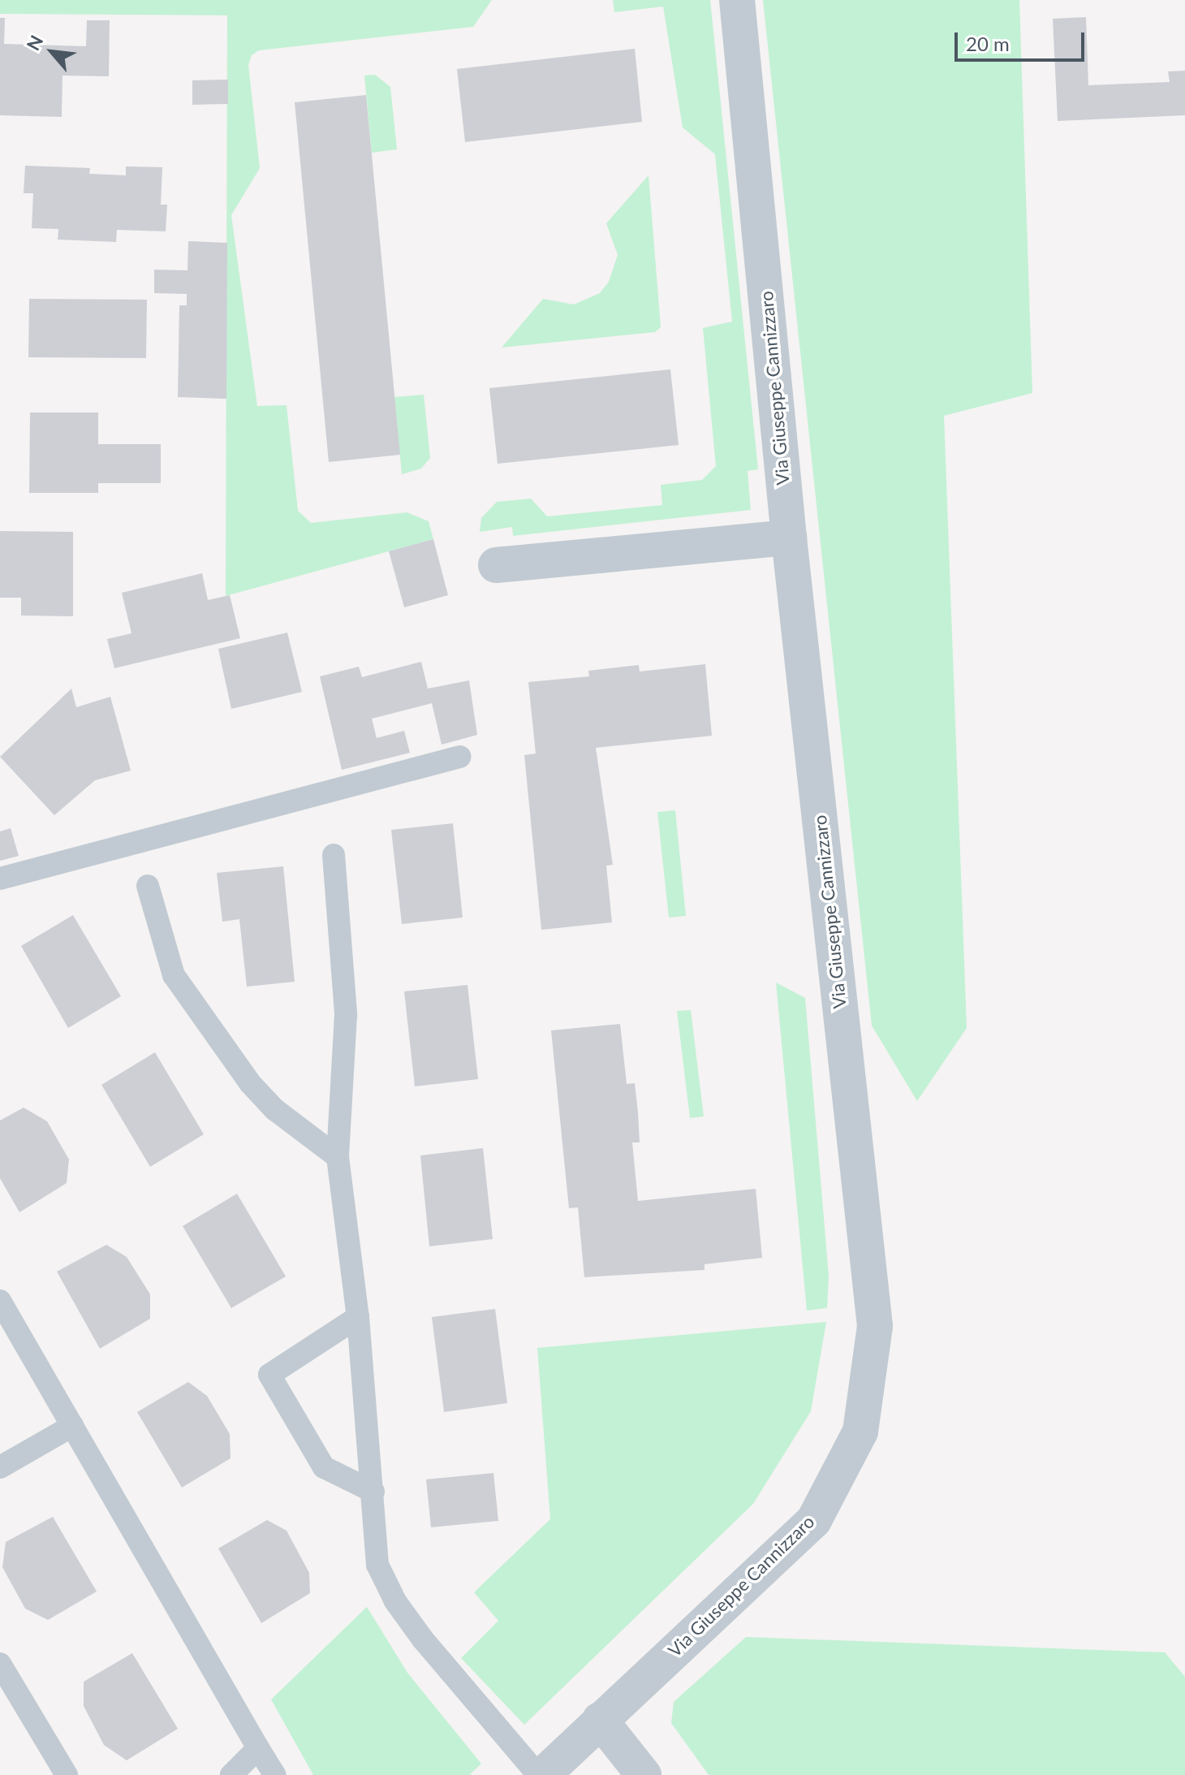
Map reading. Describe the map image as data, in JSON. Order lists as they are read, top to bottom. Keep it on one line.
{"streets":{"street":["Via Giuseppe Cannizzaro"]},"scale_bar":"20 m","north":"top left"}
